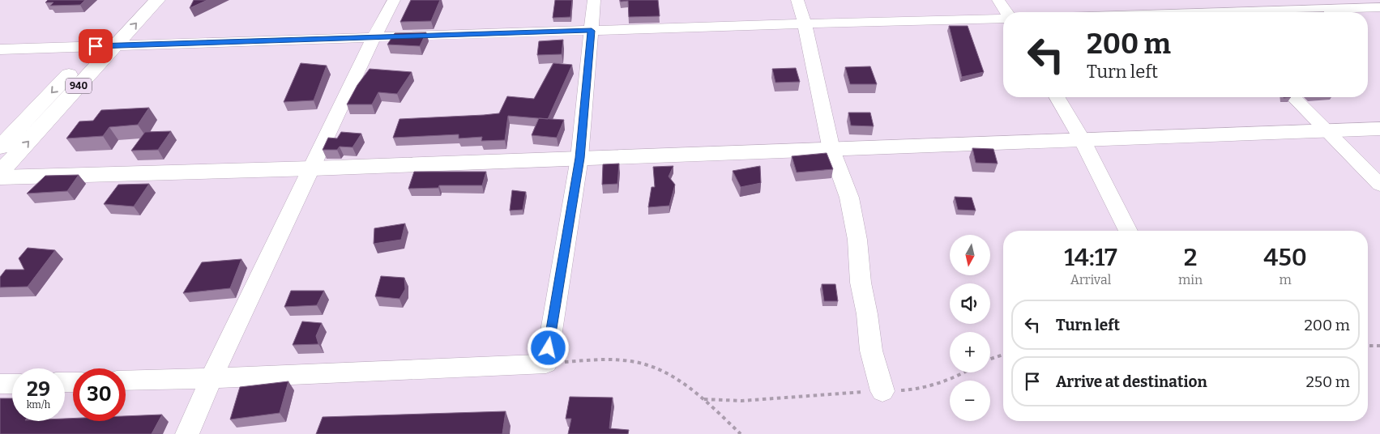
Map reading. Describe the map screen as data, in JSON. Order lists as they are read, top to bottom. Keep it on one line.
{"streets":{"main road":["940"]},"north":"bottom","page":{"turn":["200 m","Turn left"],"eta":["14:17","Arrival","2","min","450","m"],"map_buttons":["+","−"],"list":[{"name":"Turn left","value":"200 m"},{"name":"Arrive at destination","value":"250 m"}],"speed":"29 km/h","limit":"30"}}
